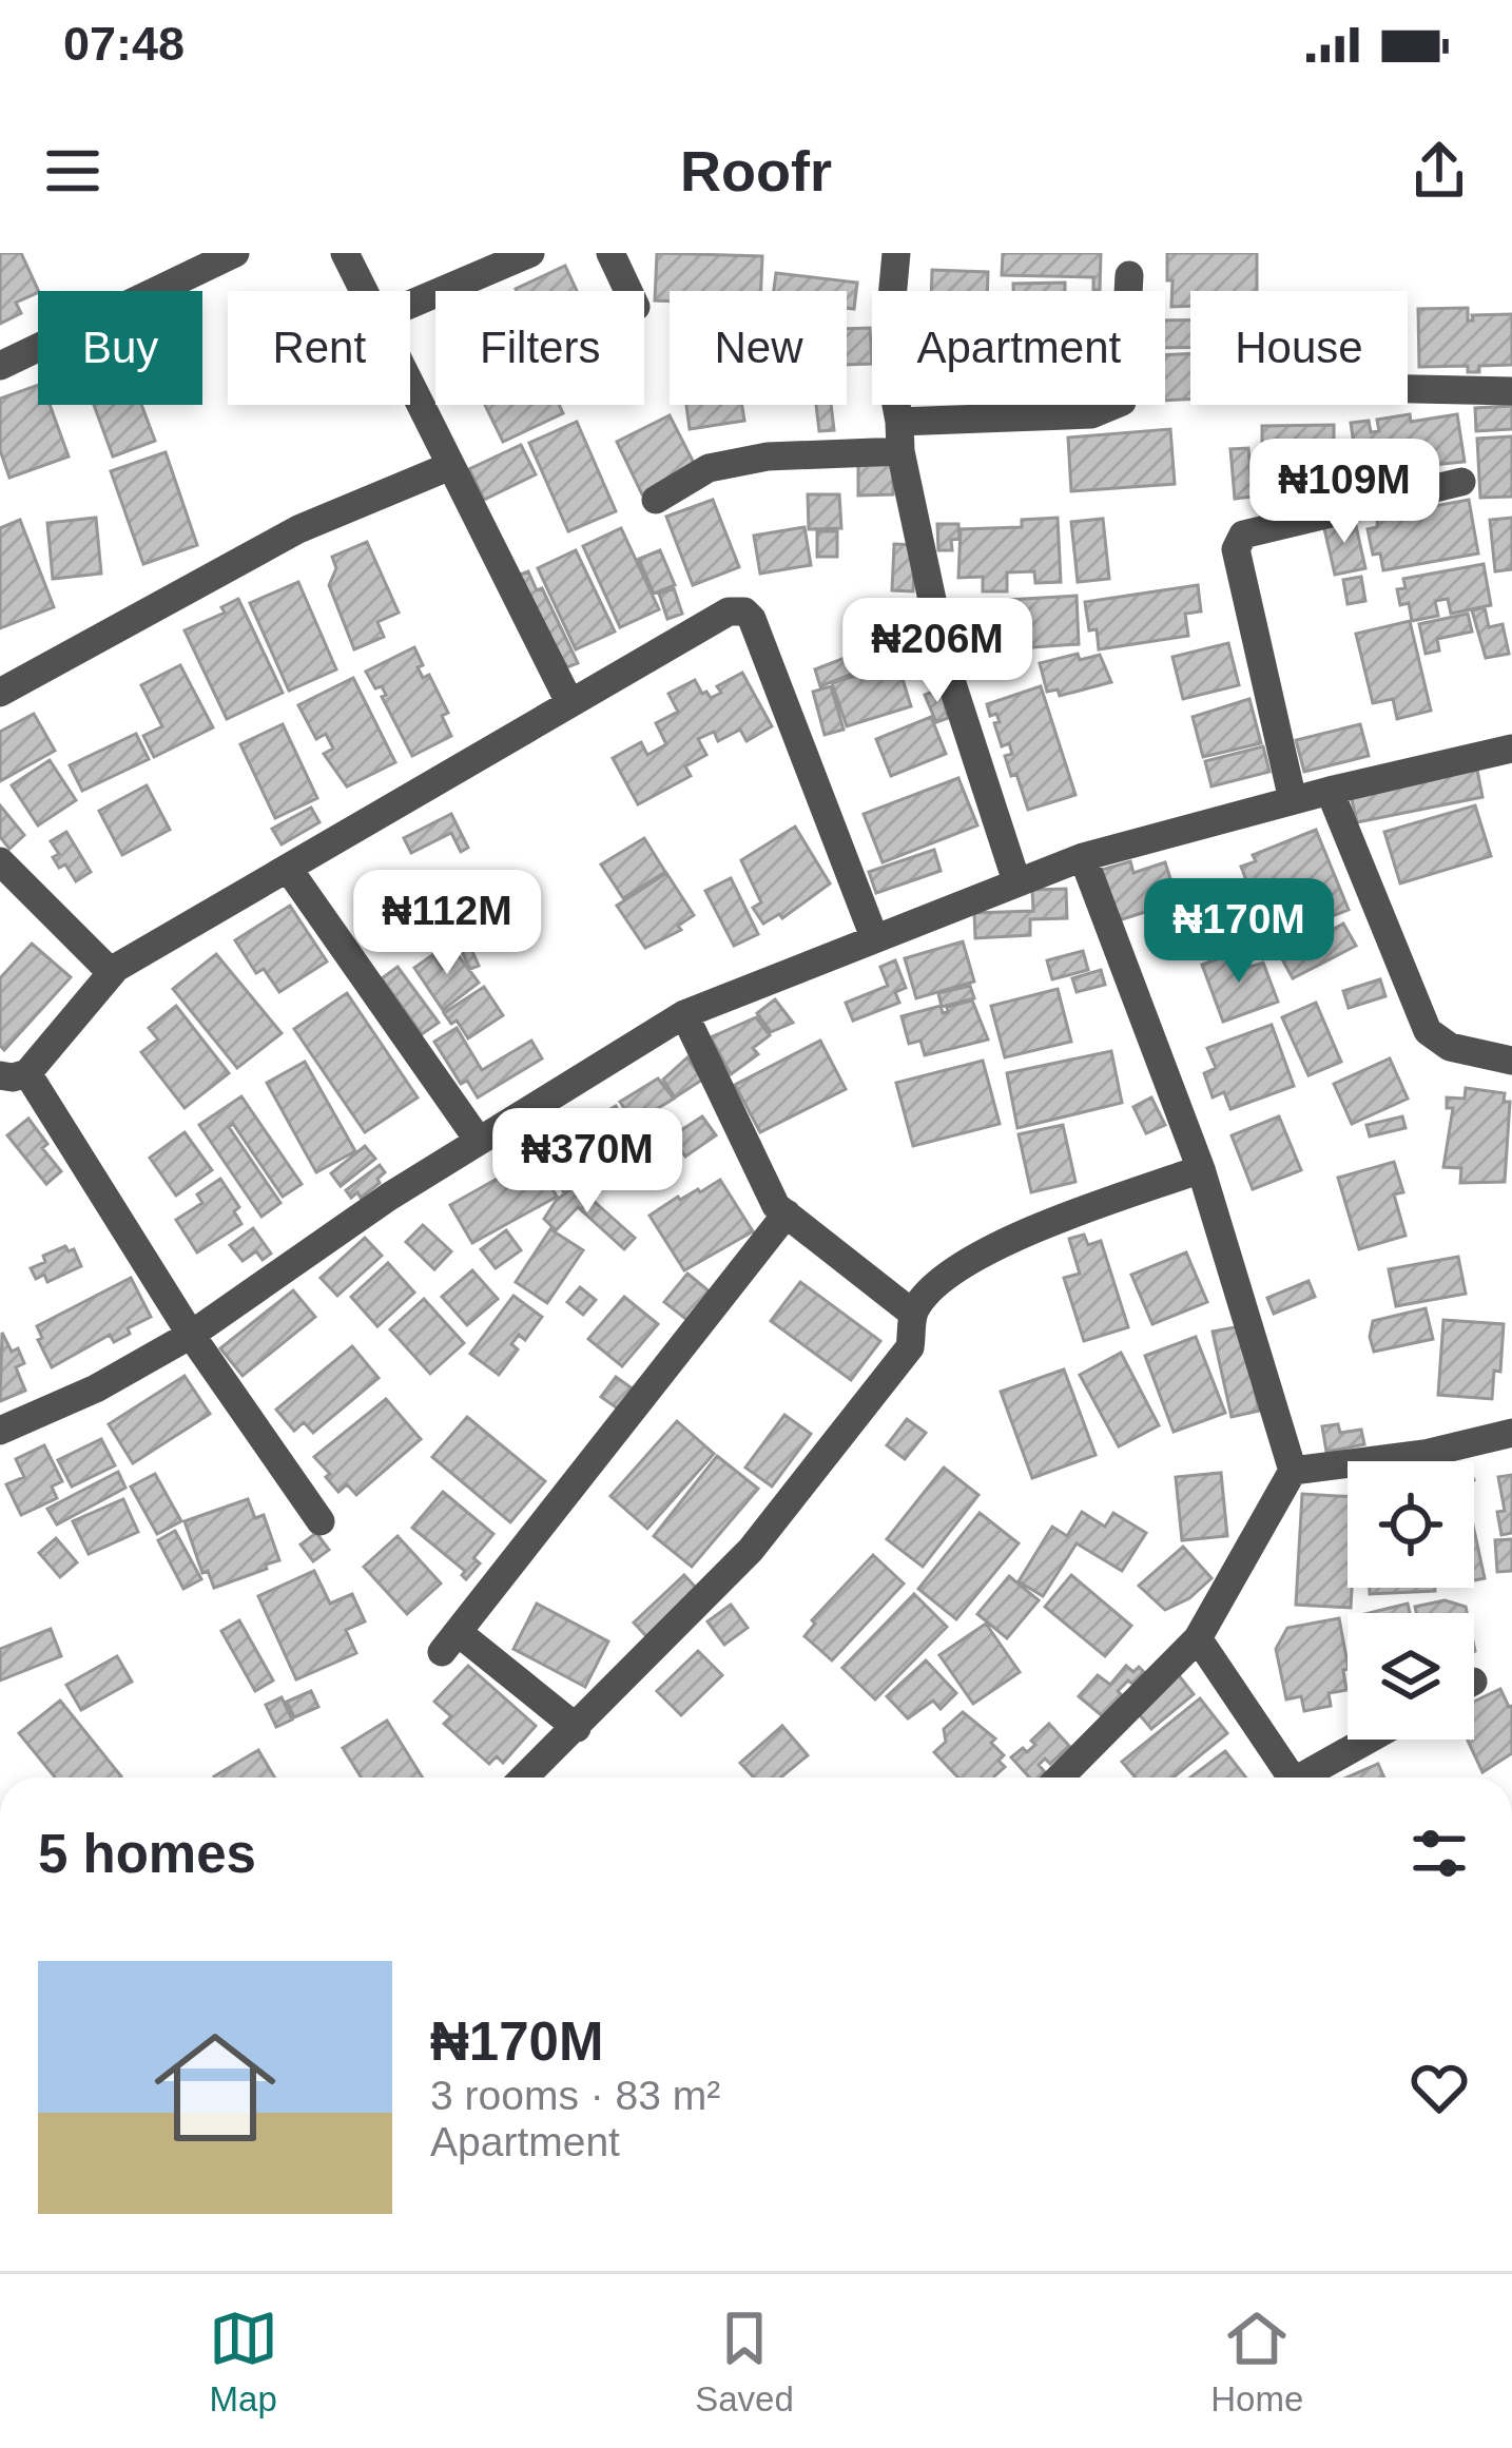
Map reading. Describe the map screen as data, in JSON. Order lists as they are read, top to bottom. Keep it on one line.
{"page":{"status":"07:48","header":"Roofr","chip":["Buy","Rent","Filters","New","Apartment","House"],"price":["₦109M","₦206M","₦112M","₦170M","₦370M"],"heading":"5 homes","list":[{"name":"₦170M","note":"3 rooms · 83 m² · Apartment"}],"tabs":["Map","Saved","Home"]}}
